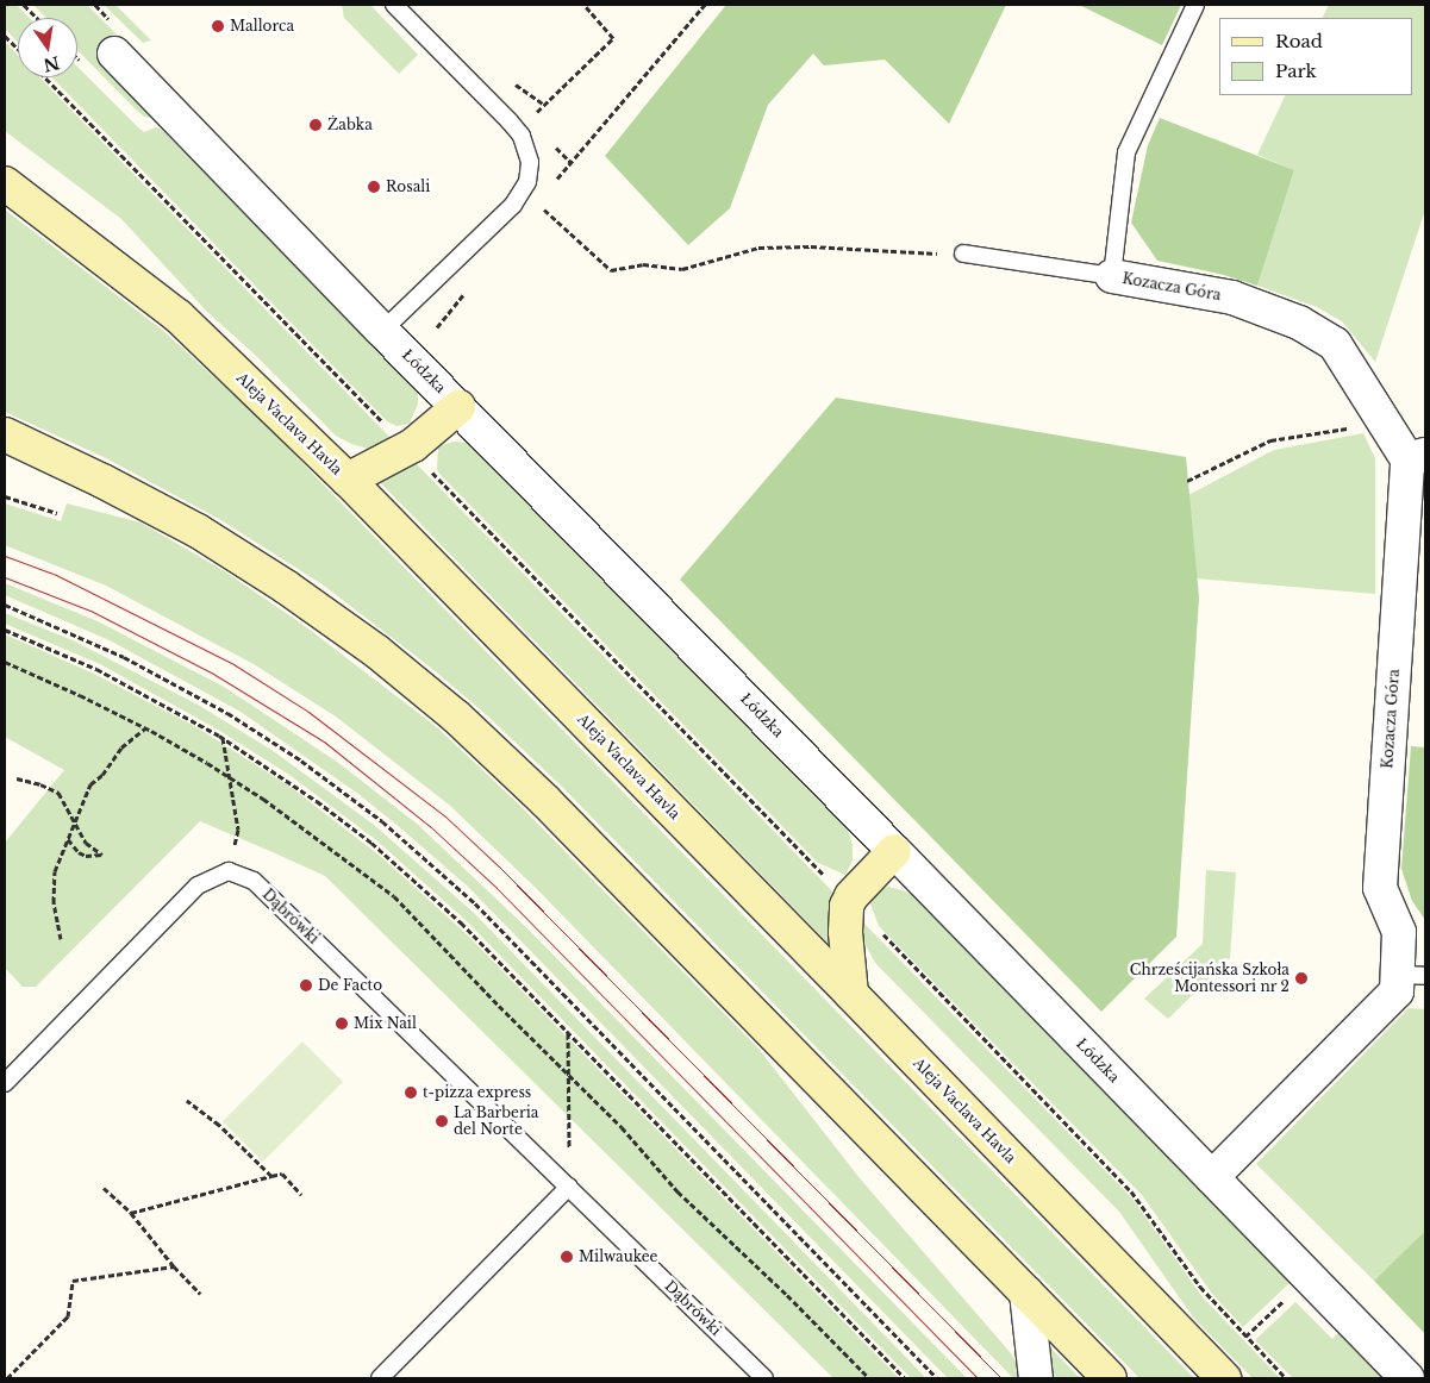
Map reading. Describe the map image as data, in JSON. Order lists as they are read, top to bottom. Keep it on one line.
{"streets":{"main road":["Aleja Vaclava Havla"],"street":["Kozacza Góra","Łódzka"],"lane":["Dąbrówki"]},"crossings":[["Kozacza Góra","Łódzka"]],"places":["Mallorca","Żabka","Rosali","Chrześcijańska Szkoła Montessori nr 2","De Facto","Mix Nail","t-pizza express","La Barberia del Norte","Milwaukee"],"legend":["Road","Park"],"north":"bottom"}
